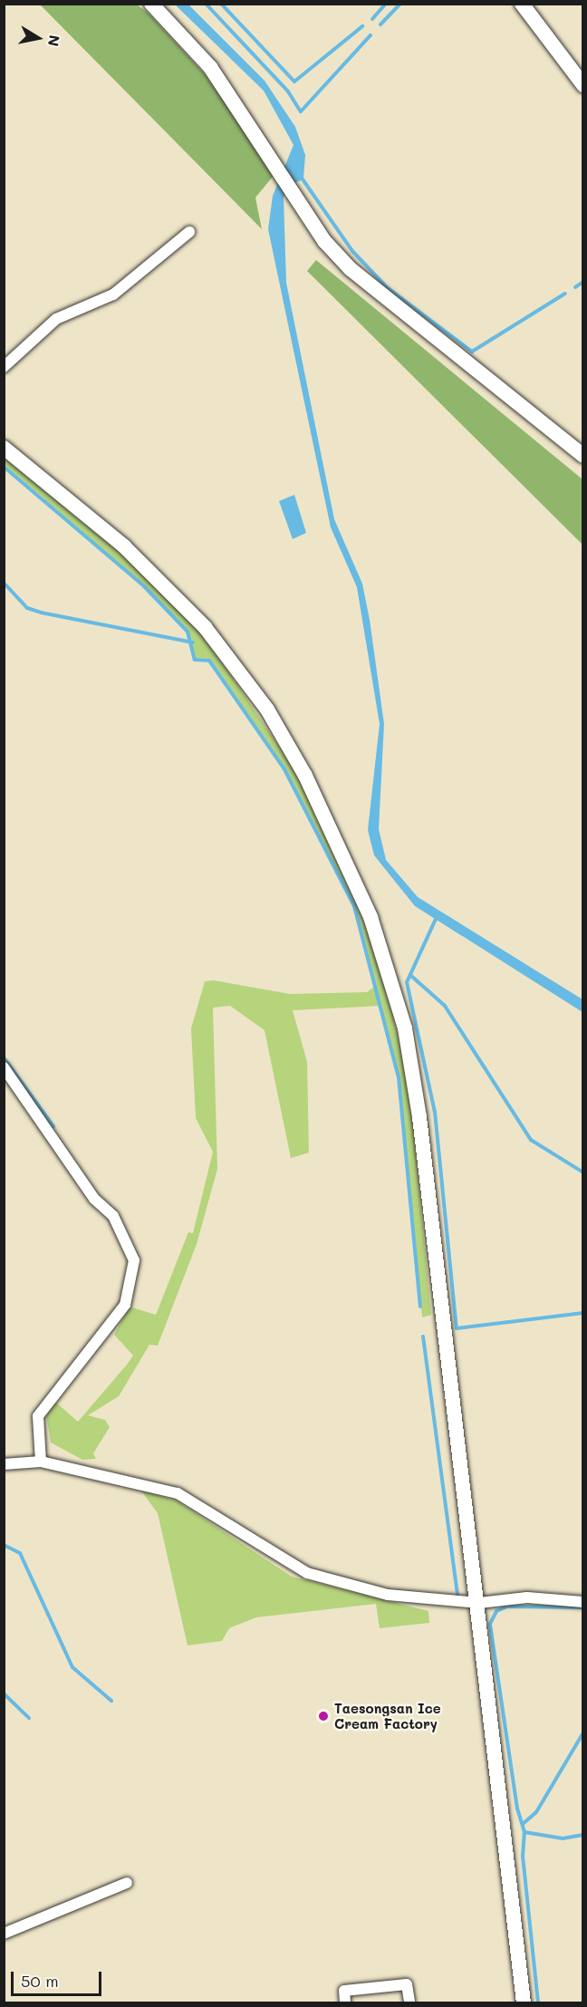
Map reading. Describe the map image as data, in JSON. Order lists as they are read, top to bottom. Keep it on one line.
{"places":["Taesongsan Ice Cream Factory"],"scale_bar":"50 m","north":"right"}
